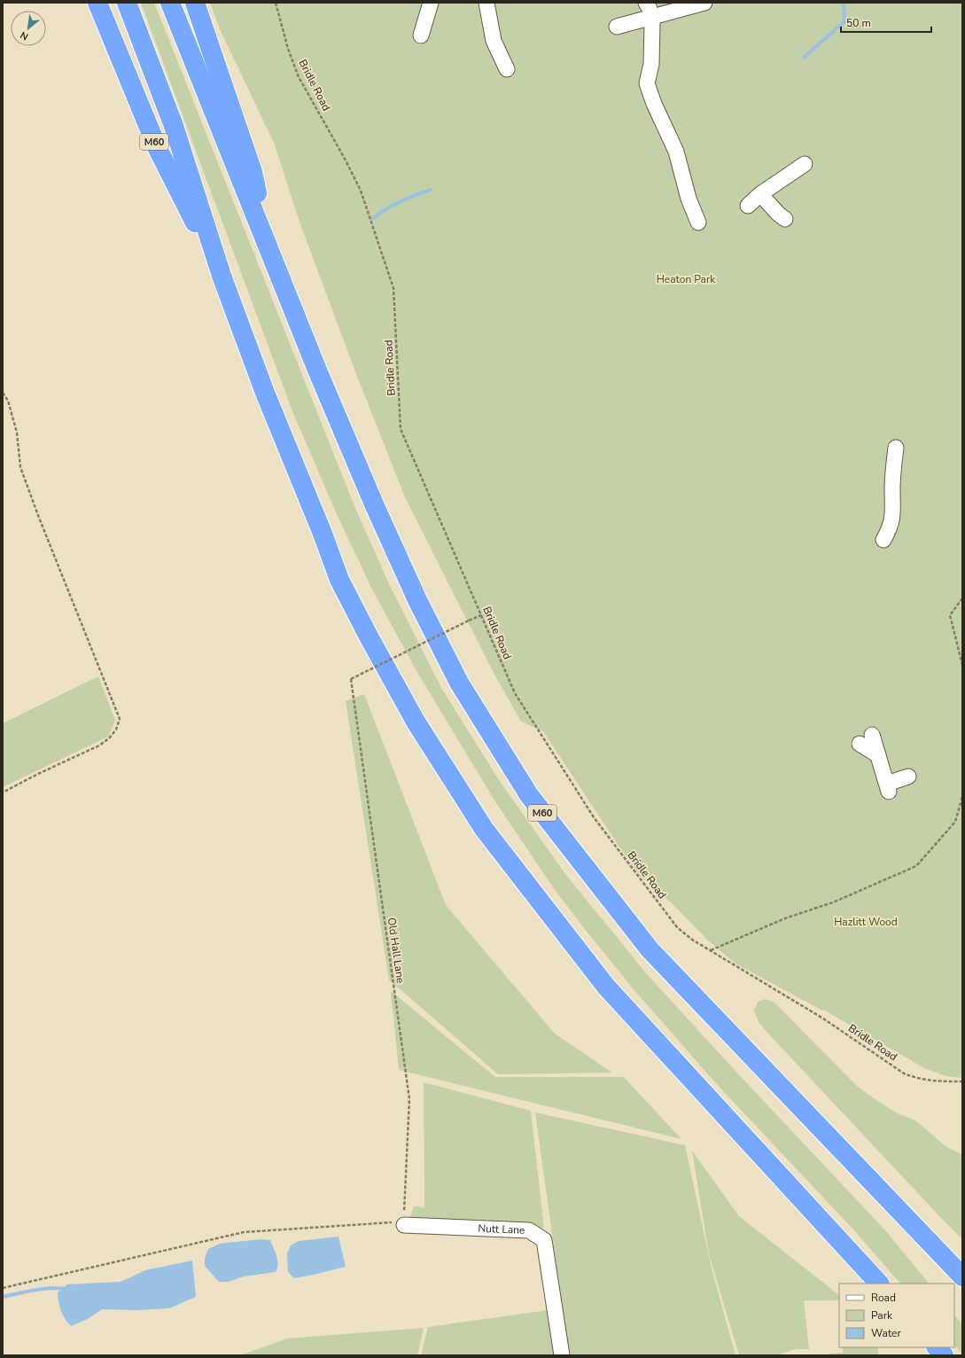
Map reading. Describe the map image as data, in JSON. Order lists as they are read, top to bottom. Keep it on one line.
{"streets":{"highway":["M60"],"street":["Nutt Lane"],"path":["Bridle Road","Old Hall Lane"]},"crossings":[["Bridle Road","Old Hall Lane"],["Old Hall Lane","Nutt Lane"]],"parks":["Heaton Park","Hazlitt Wood"],"legend":["Road","Park","Water"],"scale_bar":"50 m","north":"bottom left"}
